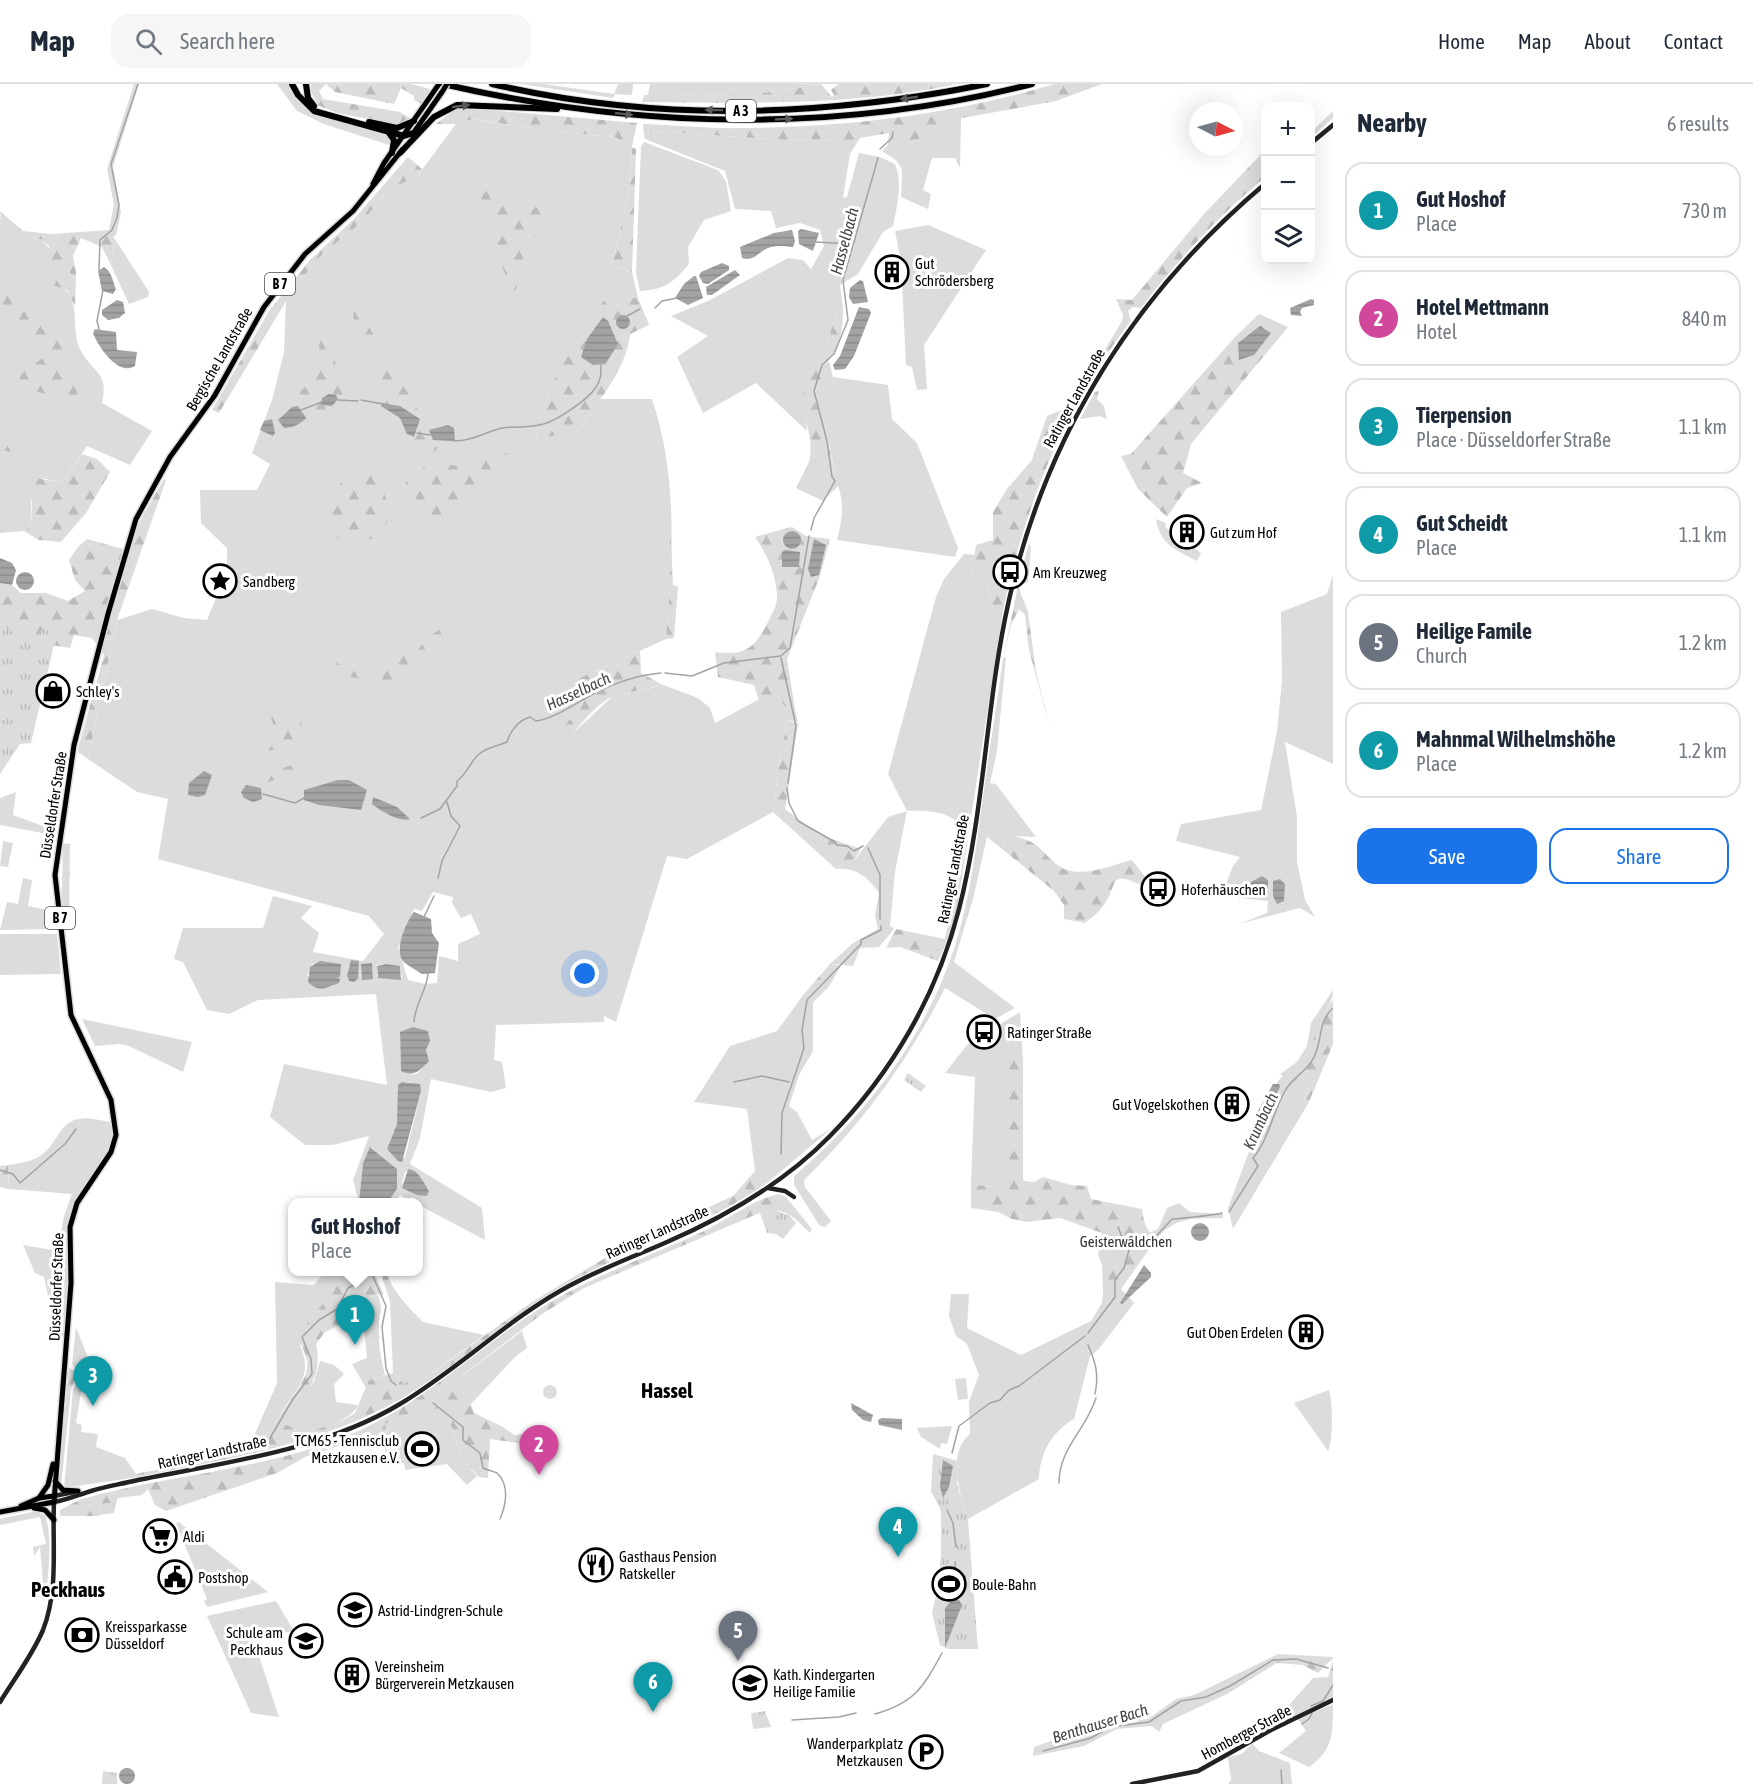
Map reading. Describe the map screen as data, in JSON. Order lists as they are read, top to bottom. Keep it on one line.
{"streets":{"highway":["A 3"],"main road":["B 7","Bergische Landstraße","Ratinger Landstraße","Düsseldorfer Straße","Homberger Straße"]},"crossings":[["A 3","Bergische Landstraße"],["B 7","Düsseldorfer Straße"],["Bergische Landstraße","Düsseldorfer Straße"],["Ratinger Landstraße","Düsseldorfer Straße"]],"districts":["Hassel","Peckhaus"],"water":["Hasselbach","Krumbach","Benthauser Bach"],"parks":["Geisterwäldchen"],"places":{"building":["Gut Schrödersberg","Gut zum Hof","Gut Vogelskothen","Gut Oben Erdelen","Vereinsheim Bürgerverein Metzkausen"],"bus stop":["Am Kreuzweg","Hoferhäuschen","Ratinger Straße"],"place":["Sandberg"],"shop":["Schley's"],"sports":["TCM65 - Tennisclub Metzkausen e.V.","Boule-Bahn"],"supermarket":["Aldi"],"restaurant":["Gasthaus Pension Ratskeller"],"public building":["Postshop"],"school or university":["Astrid-Lindgren-Schule","Schule am Peckhaus","Kath. Kindergarten Heilige Familie"],"bank":["Kreissparkasse Düsseldorf"],"parking":["Wanderparkplatz Metzkausen"]},"north":"right","page":{"header":"Map","search":"Search here","nav":["Home","Map","About","Contact"],"heading":["Nearby","6 results"],"map_buttons":["+","−"],"list":[{"mark":"1","name":"Gut Hoshof","note":"Place","value":"730 m"},{"mark":"2","name":"Hotel Mettmann","note":"Hotel","value":"840 m"},{"mark":"3","name":"Tierpension","note":"Place · Düsseldorfer Straße","value":"1.1 km"},{"mark":"4","name":"Gut Scheidt","note":"Place","value":"1.1 km"},{"mark":"5","name":"Heilige Famile","note":"Church","value":"1.2 km"},{"mark":"6","name":"Mahnmal Wilhelmshöhe","note":"Place","value":"1.2 km"}],"buttons":["Save","Share"],"popup":["Gut Hoshof","Place"],"pins":["1","3","2","4","5","6"]}}
